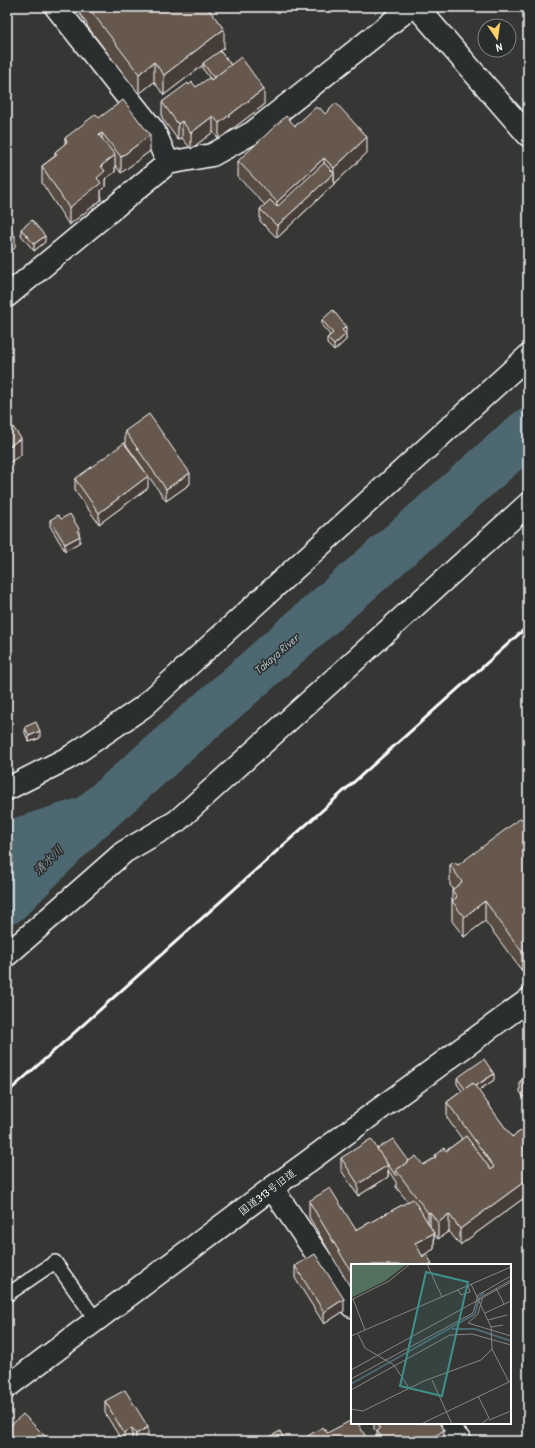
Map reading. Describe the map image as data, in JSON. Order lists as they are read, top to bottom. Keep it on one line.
{"streets":{"street":["国道313号旧道"]},"water":["Takaya River","清水川"],"north":"bottom"}
